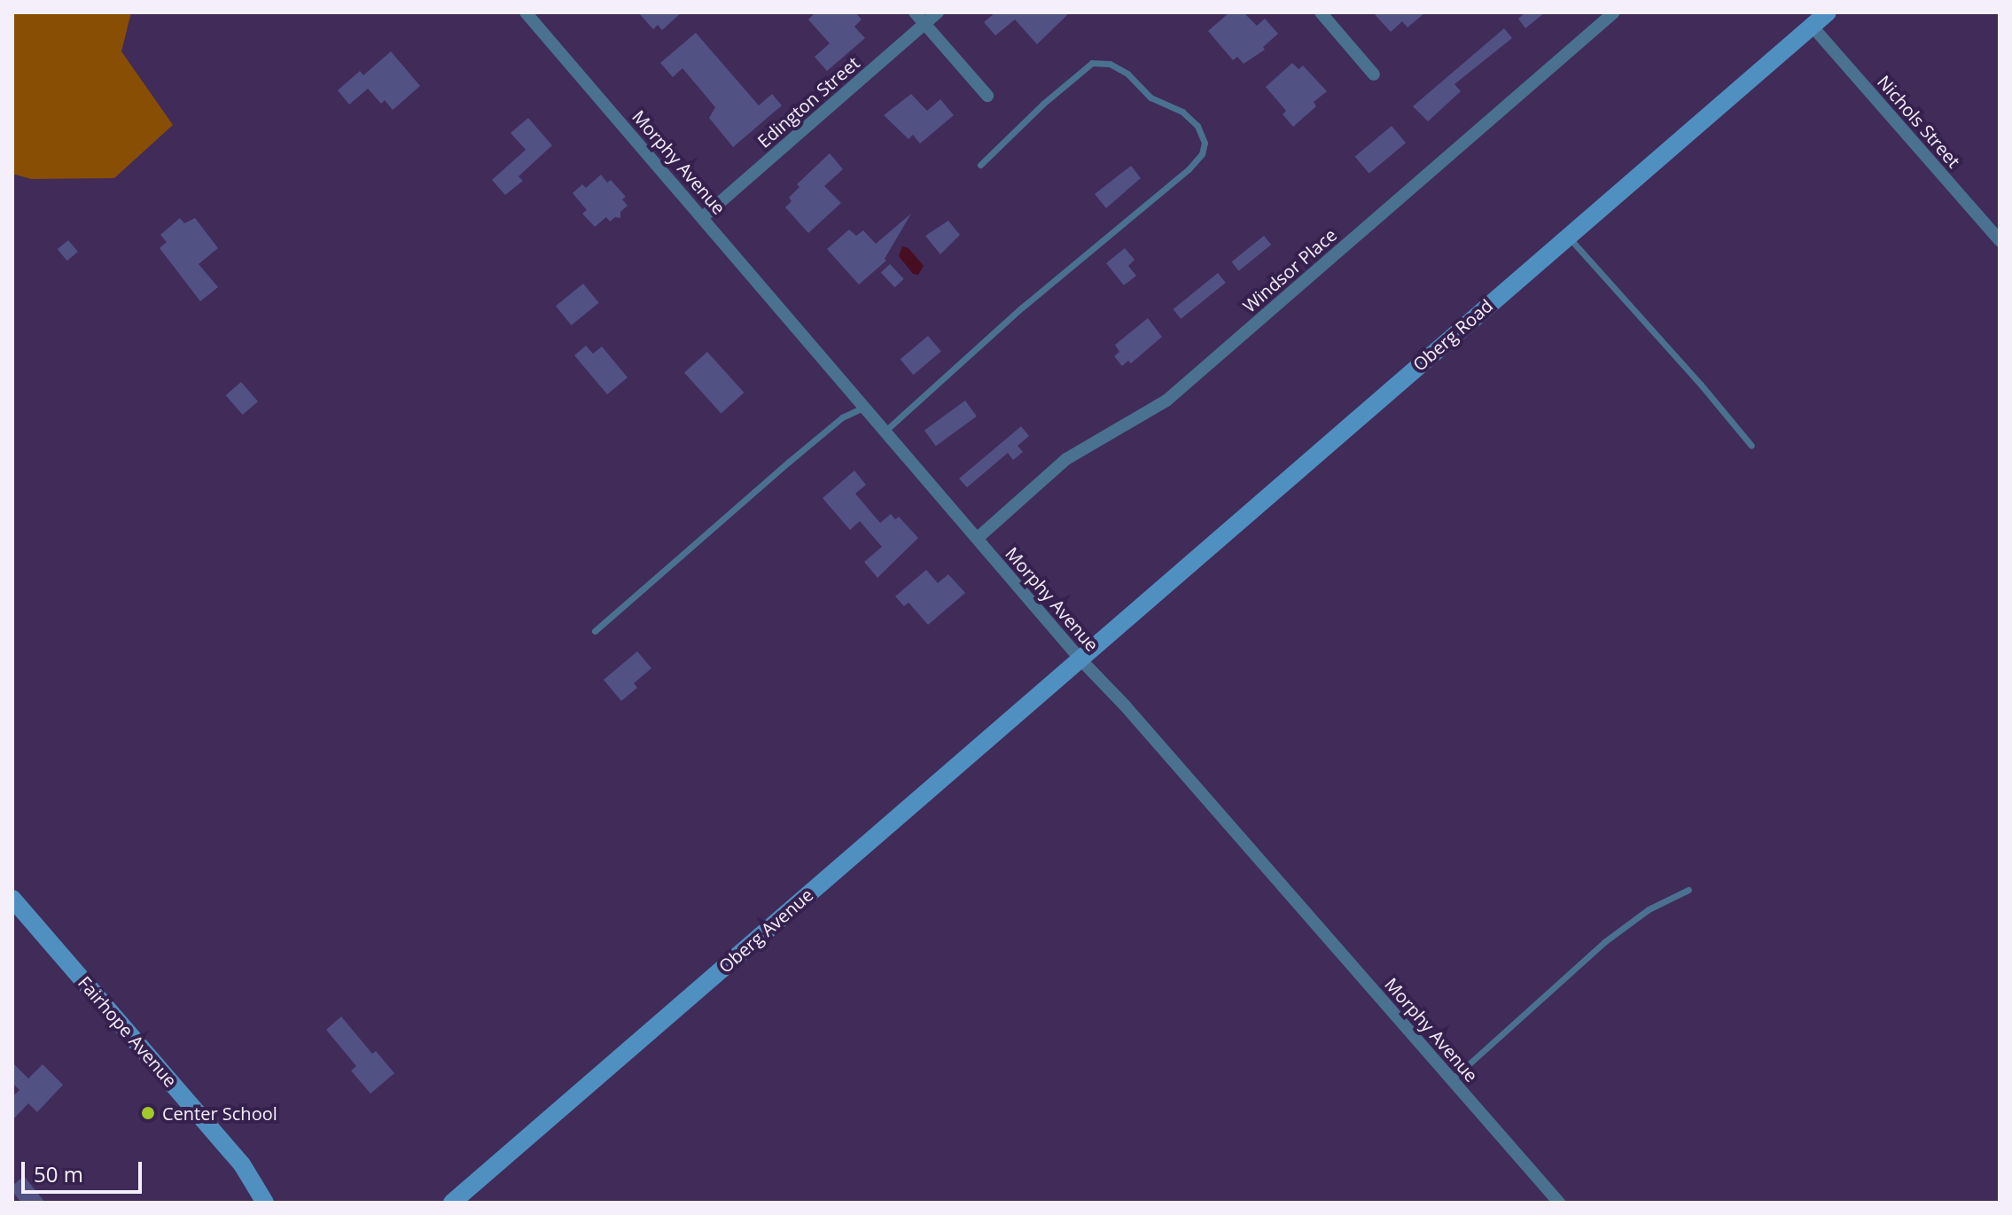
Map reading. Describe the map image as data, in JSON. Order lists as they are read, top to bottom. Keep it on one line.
{"streets":{"street":["Edington Street","Nichols Street","Morphy Avenue","Windsor Place","Oberg Road","Oberg Avenue","Fairhope Avenue"]},"crossings":[["Edington Street","Morphy Avenue"],["Nichols Street","Oberg Road"],["Morphy Avenue","Windsor Place"],["Morphy Avenue","Oberg Road"],["Morphy Avenue","Oberg Avenue"],["Oberg Road","Oberg Avenue"]],"places":["Center School"],"scale_bar":"50 m"}
